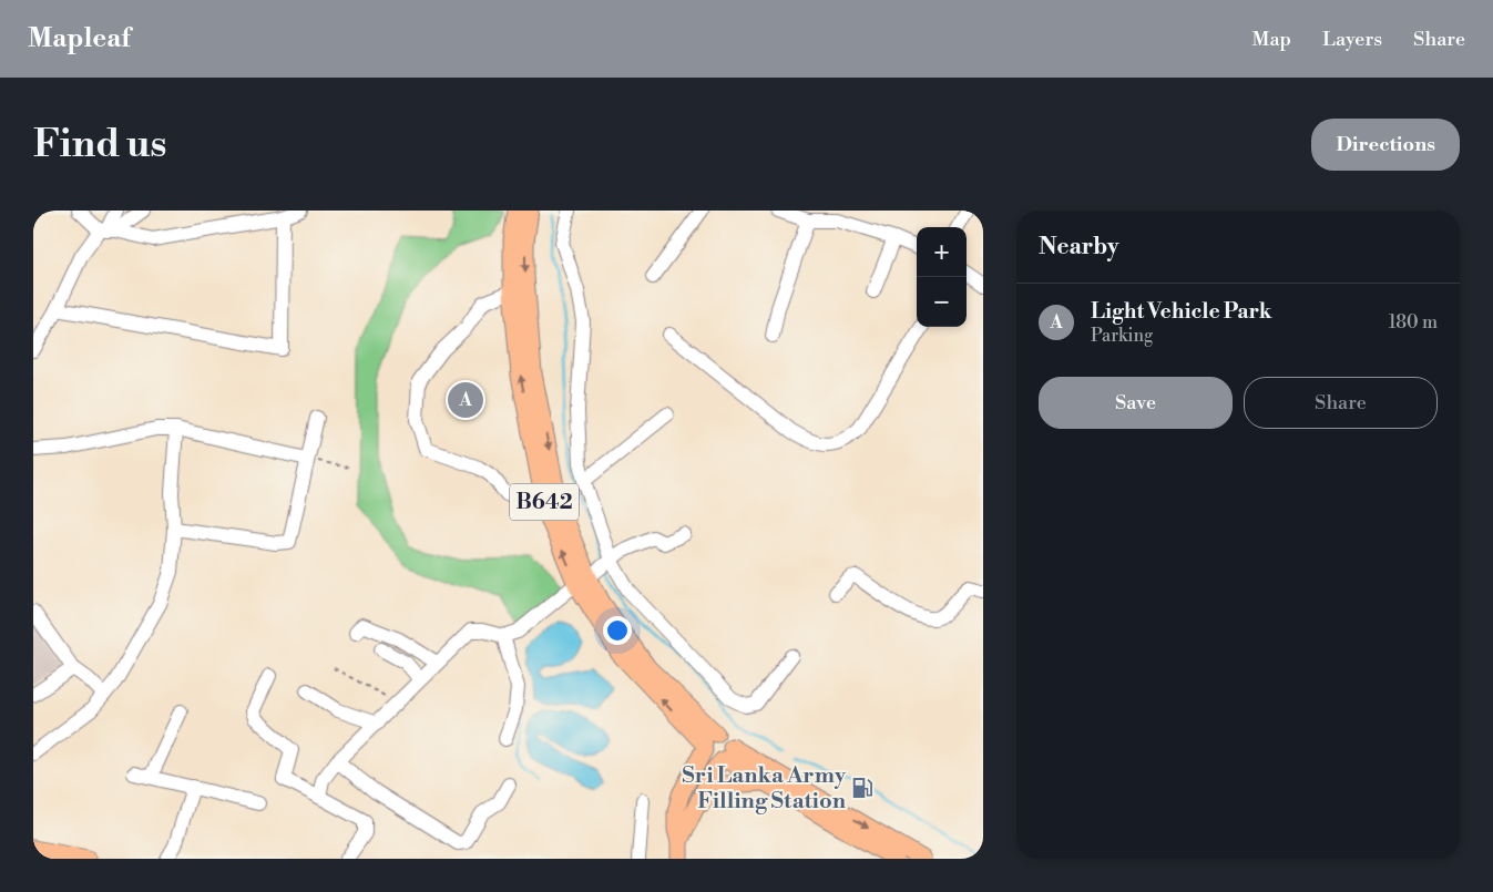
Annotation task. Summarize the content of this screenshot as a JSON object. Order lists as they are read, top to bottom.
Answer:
{
  "streets": {
    "main road": ["B642"]
  },
  "places": {
    "fuel station": ["Sri Lanka Army Filling Station"]
  },
  "page": {
    "header": "Mapleaf",
    "nav": ["Map", "Layers", "Share"],
    "buttons": [
      "Directions",
      ["Save", "Share"]
    ],
    "title": "Find us",
    "heading": "Nearby",
    "map_buttons": ["+", "−"],
    "list": [
      {
        "mark": "A",
        "name": "Light Vehicle Park",
        "note": "Parking",
        "value": "180 m"
      }
    ],
    "pins": "A"
  }
}
